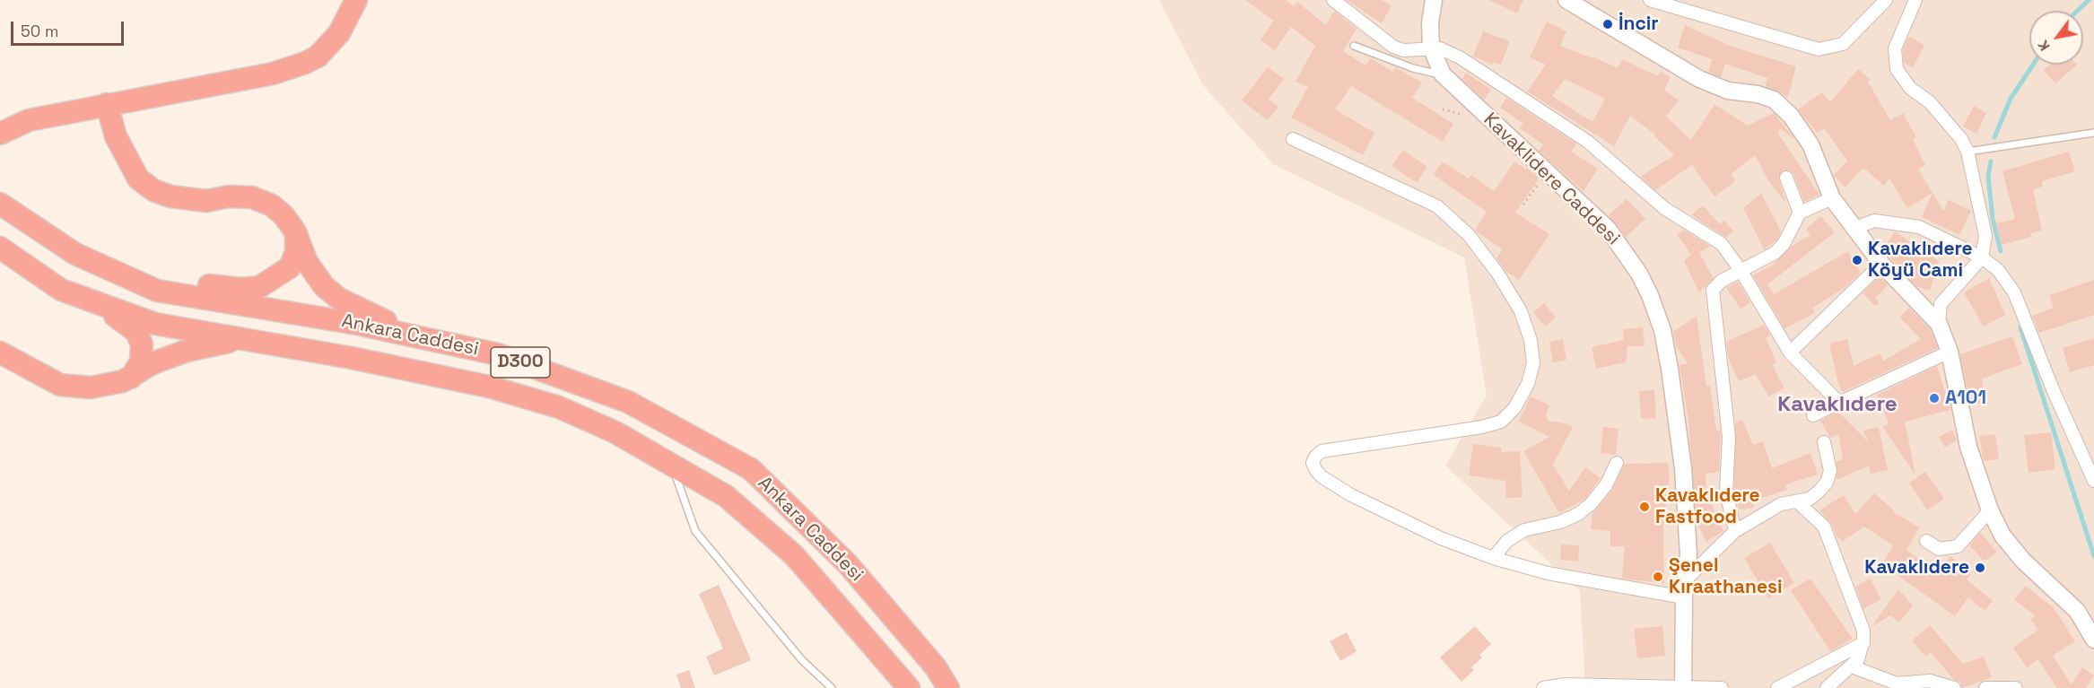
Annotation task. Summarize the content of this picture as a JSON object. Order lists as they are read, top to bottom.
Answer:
{
  "streets": {
    "highway": ["Ankara Caddesi", "D300"],
    "street": ["Kavaklidere Caddesi"]
  },
  "districts": ["Kavaklıdere"],
  "places": [
    "İncir",
    "Kavaklıdere Köyü Cami",
    "A101",
    "Kavaklıdere Fastfood",
    "Kavaklıdere",
    "Şenel Kıraathanesi"
  ],
  "scale_bar": "50 m",
  "north": "bottom left"
}
